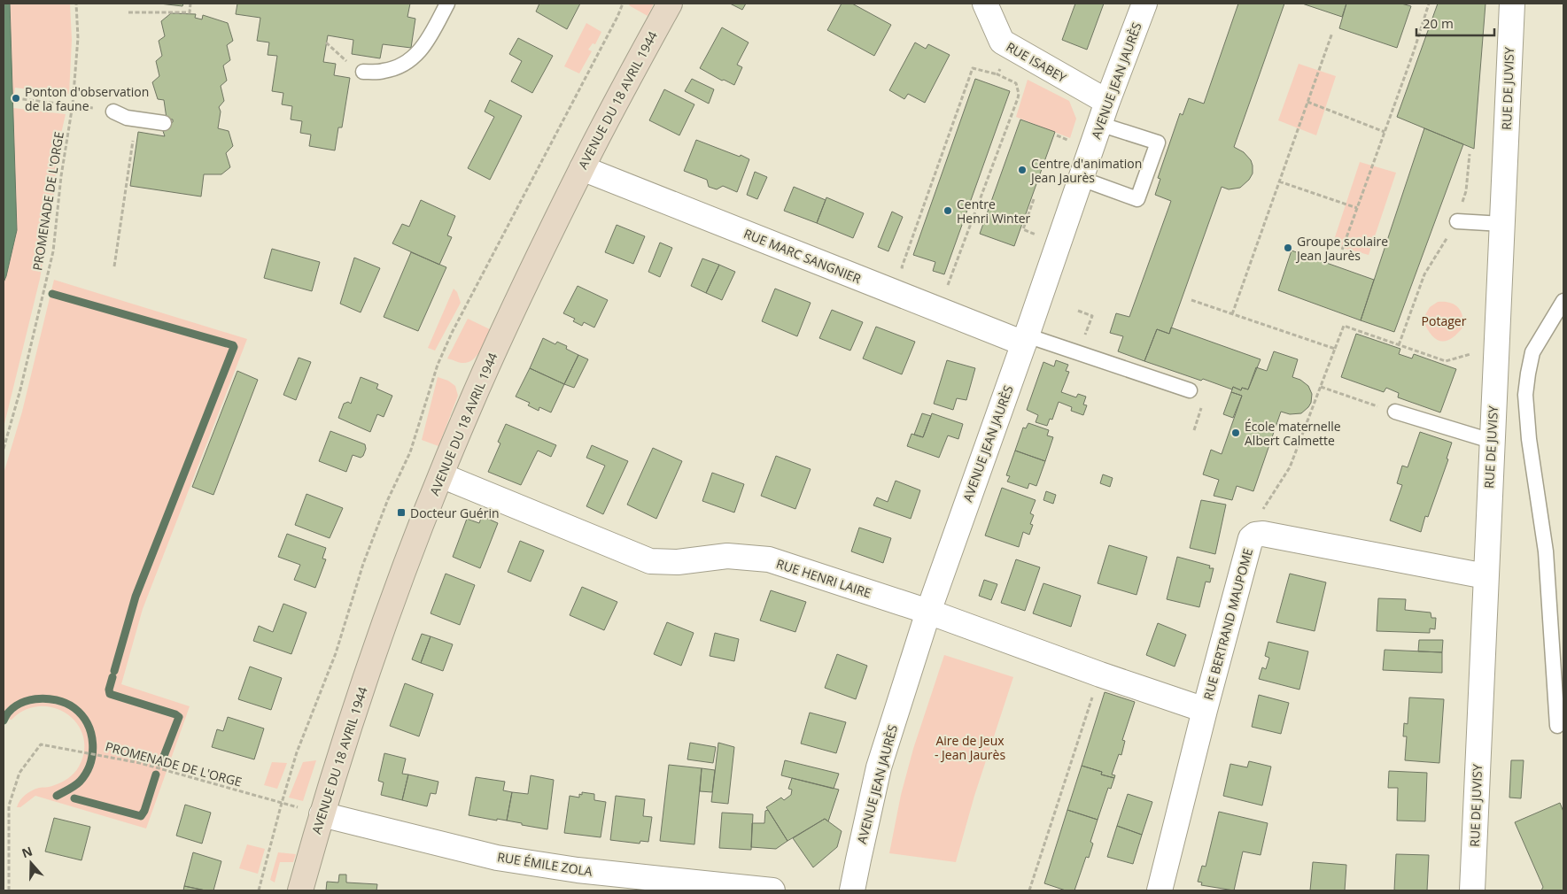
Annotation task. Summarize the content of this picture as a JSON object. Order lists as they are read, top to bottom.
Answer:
{
  "streets": {
    "street": [
      "RUE ISABEY",
      "AVENUE JEAN JAURÈS",
      "RUE DE JUVISY",
      "AVENUE DU 18 AVRIL 1944",
      "RUE MARC SANGNIER",
      "RUE HENRI LAIRE",
      "RUE BERTRAND MAUPOME",
      "RUE ÉMILE ZOLA"
    ],
    "path": ["PROMENADE DE L'ORGE"]
  },
  "crossings": [
    ["RUE ISABEY", "AVENUE JEAN JAURÈS"],
    ["AVENUE JEAN JAURÈS", "RUE MARC SANGNIER"],
    ["AVENUE JEAN JAURÈS", "RUE HENRI LAIRE"],
    ["RUE DE JUVISY", "RUE BERTRAND MAUPOME"],
    ["AVENUE DU 18 AVRIL 1944", "PROMENADE DE L'ORGE"],
    ["AVENUE DU 18 AVRIL 1944", "RUE MARC SANGNIER"],
    ["AVENUE DU 18 AVRIL 1944", "RUE HENRI LAIRE"],
    ["AVENUE DU 18 AVRIL 1944", "RUE ÉMILE ZOLA"],
    ["PROMENADE DE L'ORGE", "RUE ÉMILE ZOLA"],
    ["RUE HENRI LAIRE", "RUE BERTRAND MAUPOME"]
  ],
  "parks": ["Potager", "Aire de Jeux - Jean Jaurès"],
  "places": {
    "other": [
      "Ponton d'observation de la faune",
      "Centre d'animation Jean Jaurès",
      "Centre Henri Winter",
      "Groupe scolaire Jean Jaurès",
      "École maternelle Albert Calmette"
    ],
    "transit": ["Docteur Guérin"]
  },
  "scale_bar": "20 m",
  "north": "top"
}
